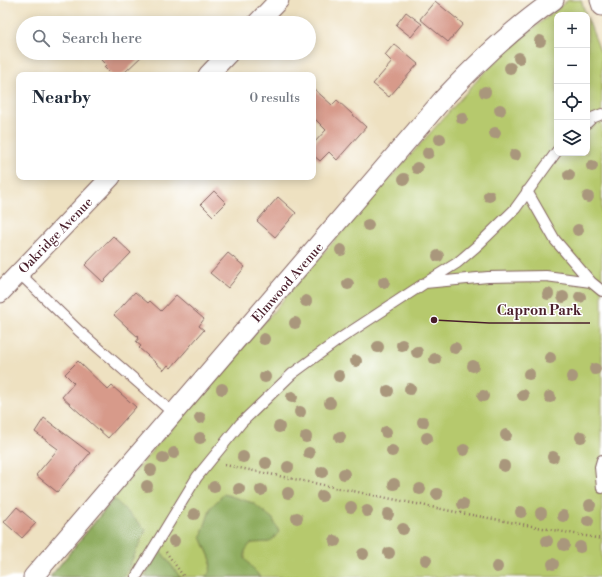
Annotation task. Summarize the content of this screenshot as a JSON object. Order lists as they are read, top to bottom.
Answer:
{
  "streets": {
    "street": ["Oakridge Avenue", "Elmwood Avenue"]
  },
  "places": ["Capron Park"],
  "page": {
    "map_buttons": ["+", "−"],
    "search": "Search here",
    "heading": ["Nearby", "0 results"]
  }
}
